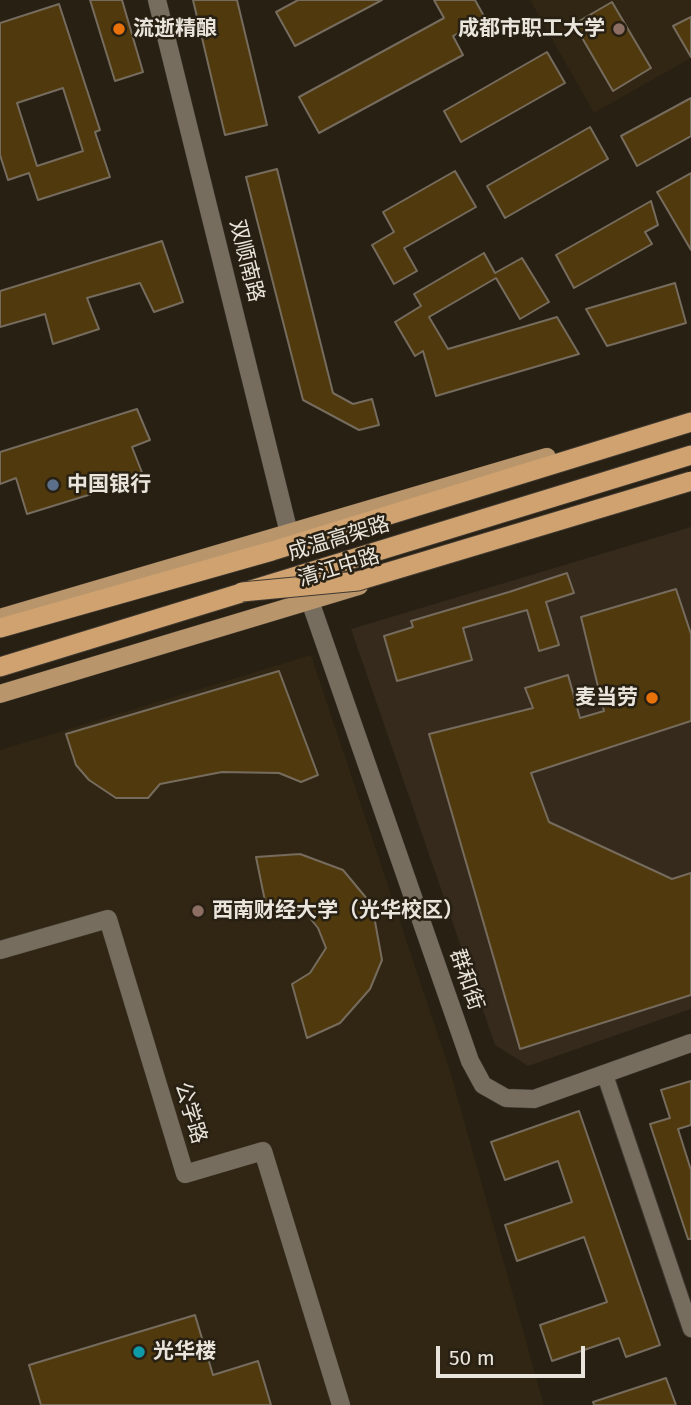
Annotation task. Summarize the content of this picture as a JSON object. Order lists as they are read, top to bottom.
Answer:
{
  "streets": {
    "highway": ["成温高架路"],
    "main road": ["清江中路"],
    "street": ["双顺南路", "群和街", "公学路"]
  },
  "crossings": [
    ["清江中路", "群和街"]
  ],
  "places": [
    "流逝精酿",
    "成都市职工大学",
    "中国银行",
    "麦当劳",
    "西南财经大学（光华校区）",
    "光华楼"
  ],
  "scale_bar": "50 m"
}
